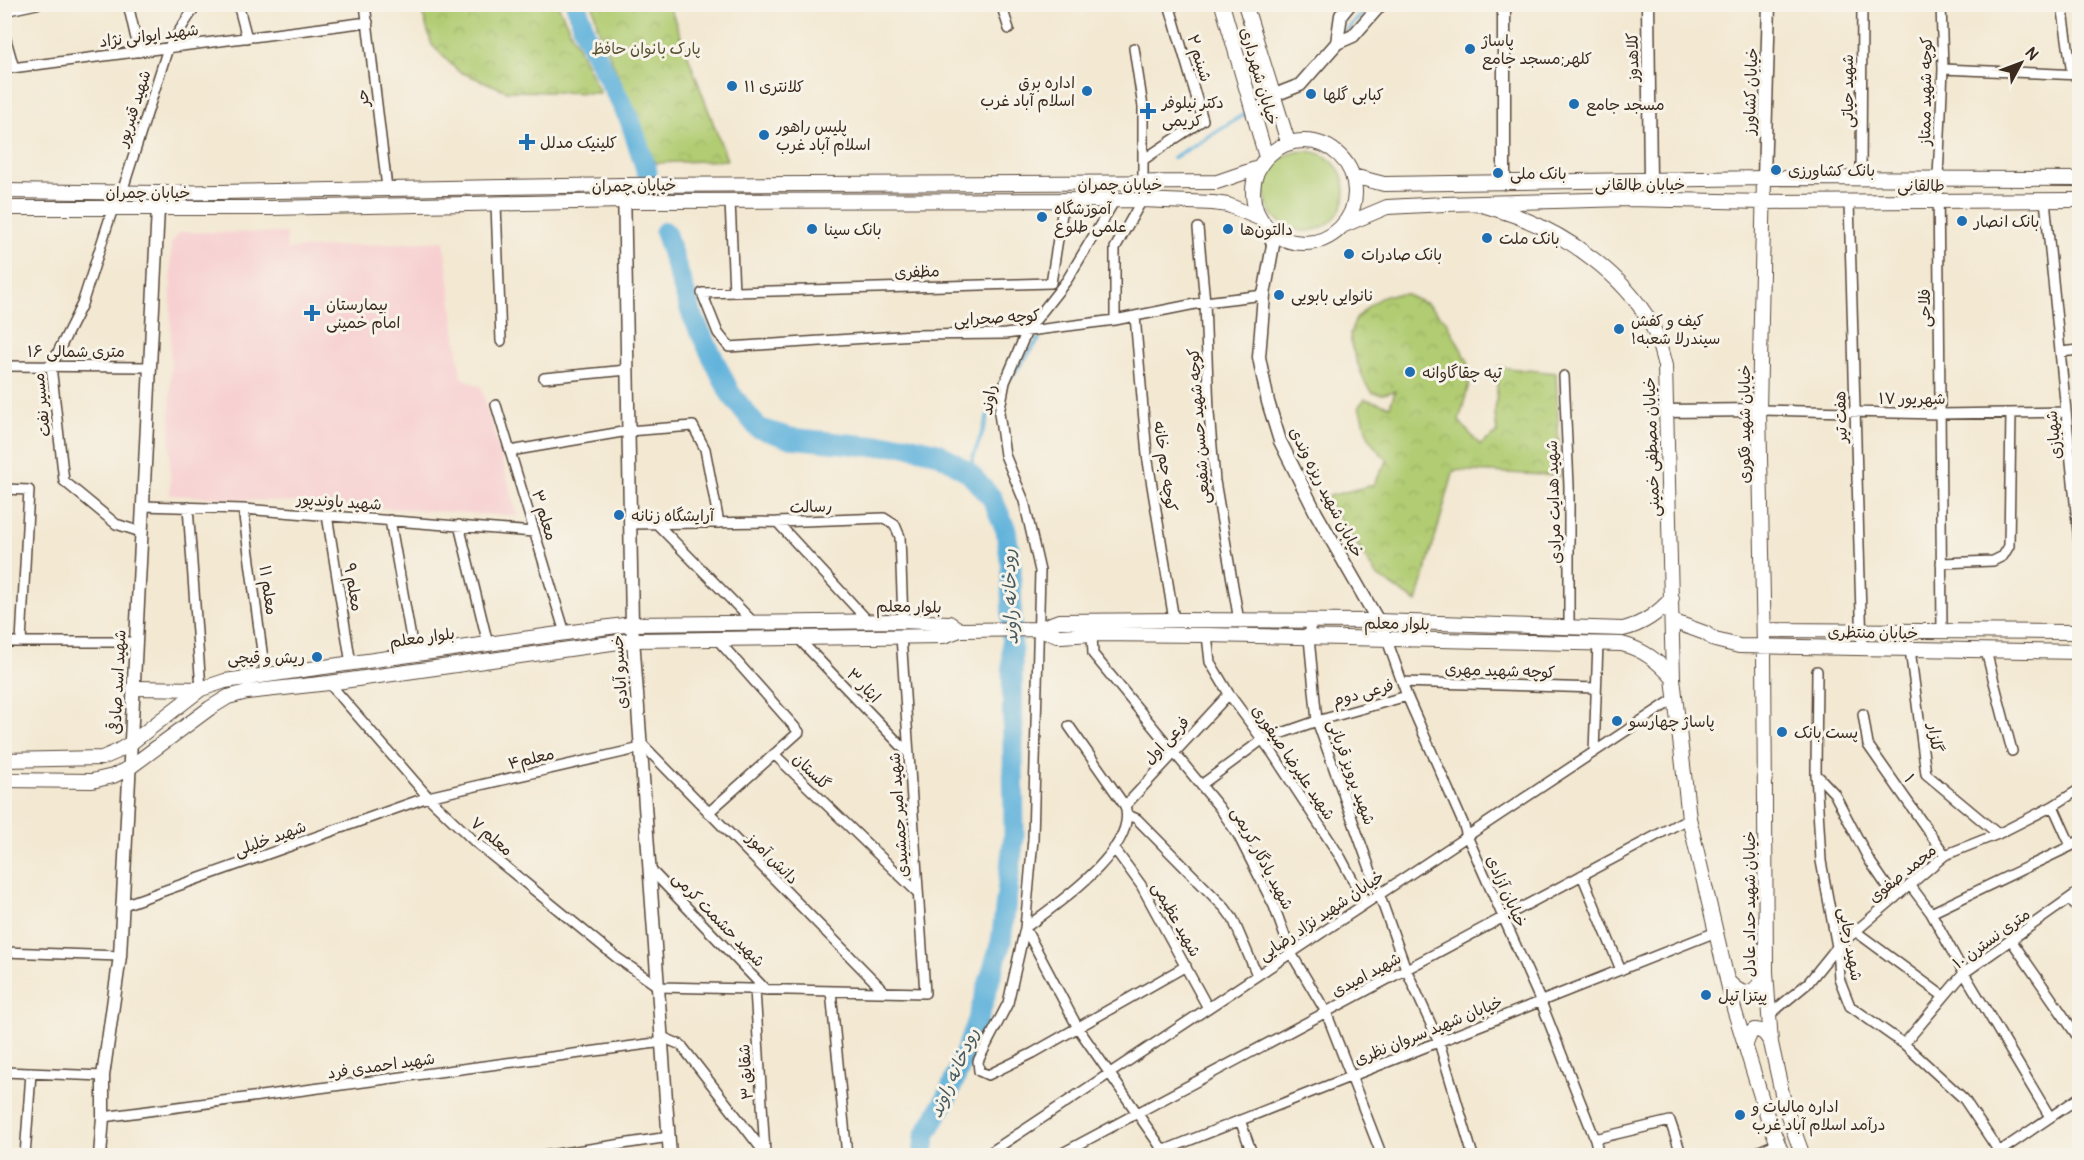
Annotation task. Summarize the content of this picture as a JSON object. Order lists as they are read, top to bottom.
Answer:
{
  "streets": {
    "main road": [
      "خیابان شهرداری",
      "خیابان چمران",
      "خیابان طالقانی",
      "طالقانی",
      "خیابان شهید فکوری",
      "خیابان مصطفی خمینی",
      "بلوار معلم",
      "خیابان منتظری",
      "خیابان شهید حداد عادل"
    ],
    "street": [
      "شهید ایوانی نژاد",
      "کلاهدوز",
      "شبنم ۲",
      "خیابان کشاورز",
      "شهید حیاتی",
      "کوچه شهید ممتاز",
      "حر",
      "شهید قنبرپور",
      "مظفری",
      "فلاحی",
      "کوچه صحرایی",
      "۱۶ متری شمالی",
      "۱۷ شهریور",
      "راوند",
      "مسیر نفت",
      "هفت تیر",
      "کوچه شهید حسن شفیعی",
      "شهبازی",
      "کوچه جم خانه",
      "خیابان شهید ریزه وندی",
      "شهید باوندپور",
      "شهید هدایت مرادی",
      "رسالت",
      "معلم ۳",
      "معلم ۹",
      "معلم ۱۱",
      "کوچه شهید مهری",
      "خسرو آبادی",
      "شهید اسد صادقی",
      "ایثار ۳",
      "فرعی دوم",
      "گلزار",
      "فرعی اول",
      "معلم۴",
      "شهید علیرضا صیفوری",
      "گلستان",
      "شهید پرویز قربانی",
      "۱",
      "شهید امیر جمشیدی",
      "معلم ۷",
      "شهید خلیلی",
      "دانش آموز",
      "شهید یادگار کریمی",
      "محمد صفوی",
      "خیابان آزادی",
      "خیابان شهید نژاد رضایی",
      "شهید حشمت کرمی",
      "شهید عظیمی",
      "۱۰ متری نسترن",
      "شهید رجایی",
      "شهید امیدی",
      "خیابان شهید سروان نظری",
      "شهید احمدی فرد",
      "شقایق ۳"
    ]
  },
  "crossings": [
    ["شهید ایوانی نژاد", "حر"],
    ["شهید ایوانی نژاد", "شهید قنبرپور"],
    ["کلاهدوز", "خیابان طالقانی"],
    ["خیابان شهرداری", "خیابان چمران"],
    ["خیابان شهرداری", "خیابان طالقانی"],
    ["خیابان شهرداری", "خیابان شهید ریزه وندی"],
    ["خیابان کشاورز", "خیابان طالقانی"],
    ["خیابان کشاورز", "طالقانی"],
    ["خیابان کشاورز", "خیابان شهید فکوری"],
    ["شهید حیاتی", "طالقانی"],
    ["کوچه شهید ممتاز", "طالقانی"],
    ["کوچه شهید ممتاز", "فلاحی"],
    ["حر", "خیابان چمران"],
    ["شهید قنبرپور", "خیابان چمران"],
    ["خیابان چمران", "خیابان طالقانی"],
    ["خیابان چمران", "مظفری"],
    ["خیابان چمران", "راوند"],
    ["خیابان چمران", "مسیر نفت"],
    ["خیابان چمران", "خیابان شهید ریزه وندی"],
    ["خیابان چمران", "خسرو آبادی"],
    ["خیابان چمران", "شهید اسد صادقی"],
    ["خیابان طالقانی", "طالقانی"],
    ["خیابان طالقانی", "خیابان شهید فکوری"],
    ["خیابان طالقانی", "خیابان مصطفی خمینی"],
    ["خیابان طالقانی", "خیابان شهید ریزه وندی"],
    ["طالقانی", "فلاحی"],
    ["طالقانی", "هفت تیر"],
    ["طالقانی", "خیابان شهید فکوری"],
    ["طالقانی", "شهبازی"],
    ["مظفری", "کوچه صحرایی"],
    ["فلاحی", "۱۷ شهریور"],
    ["فلاحی", "خیابان منتظری"],
    ["کوچه صحرایی", "راوند"],
    ["کوچه صحرایی", "کوچه شهید حسن شفیعی"],
    ["کوچه صحرایی", "کوچه جم خانه"],
    ["کوچه صحرایی", "خیابان شهید ریزه وندی"],
    ["۱۶ متری شمالی", "مسیر نفت"],
    ["۱۶ متری شمالی", "شهید اسد صادقی"],
    ["۱۷ شهریور", "هفت تیر"],
    ["۱۷ شهریور", "خیابان شهید فکوری"],
    ["۱۷ شهریور", "شهبازی"],
    ["راوند", "بلوار معلم"],
    ["مسیر نفت", "شهید اسد صادقی"],
    ["هفت تیر", "خیابان منتظری"],
    ["خیابان شهید فکوری", "خیابان منتظری"],
    ["خیابان شهید فکوری", "خیابان شهید حداد عادل"],
    ["کوچه شهید حسن شفیعی", "بلوار معلم"],
    ["خیابان مصطفی خمینی", "بلوار معلم"],
    ["خیابان مصطفی خمینی", "خیابان منتظری"],
    ["خیابان مصطفی خمینی", "خیابان شهید حداد عادل"],
    ["کوچه جم خانه", "بلوار معلم"],
    ["خیابان شهید ریزه وندی", "بلوار معلم"],
    ["خیابان شهید ریزه وندی", "خیابان آزادی"],
    ["شهید باوندپور", "معلم ۳"],
    ["شهید باوندپور", "معلم ۹"],
    ["شهید باوندپور", "معلم ۱۱"],
    ["شهید باوندپور", "شهید اسد صادقی"],
    ["شهید هدایت مرادی", "بلوار معلم"],
    ["رسالت", "بلوار معلم"],
    ["رسالت", "خسرو آبادی"],
    ["معلم ۳", "بلوار معلم"],
    ["معلم ۹", "بلوار معلم"],
    ["معلم ۱۱", "بلوار معلم"],
    ["بلوار معلم", "خسرو آبادی"],
    ["بلوار معلم", "شهید اسد صادقی"],
    ["بلوار معلم", "ایثار ۳"],
    ["بلوار معلم", "شهید علیرضا صیفوری"],
    ["بلوار معلم", "گلستان"],
    ["بلوار معلم", "شهید پرویز قربانی"],
    ["بلوار معلم", "شهید امیر جمشیدی"],
    ["بلوار معلم", "معلم ۷"],
    ["بلوار معلم", "شهید یادگار کریمی"],
    ["بلوار معلم", "خیابان آزادی"],
    ["بلوار معلم", "خیابان شهید حداد عادل"],
    ["خیابان منتظری", "گلزار"],
    ["خیابان منتظری", "خیابان شهید حداد عادل"],
    ["کوچه شهید مهری", "خیابان آزادی"],
    ["خسرو آبادی", "معلم۴"],
    ["خسرو آبادی", "معلم ۷"],
    ["خسرو آبادی", "دانش آموز"],
    ["خسرو آبادی", "شهید حشمت کرمی"],
    ["خسرو آبادی", "شهید احمدی فرد"],
    ["شهید اسد صادقی", "شهید خلیلی"],
    ["شهید اسد صادقی", "شهید احمدی فرد"],
    ["ایثار ۳", "شهید امیر جمشیدی"],
    ["فرعی دوم", "شهید علیرضا صیفوری"],
    ["فرعی دوم", "شهید پرویز قربانی"],
    ["فرعی دوم", "شهید یادگار کریمی"],
    ["فرعی دوم", "خیابان آزادی"],
    ["گلزار", "محمد صفوی"],
    ["فرعی اول", "شهید علیرضا صیفوری"],
    ["فرعی اول", "شهید یادگار کریمی"],
    ["معلم۴", "معلم ۷"],
    ["معلم۴", "شهید خلیلی"],
    ["معلم۴", "دانش آموز"],
    ["شهید علیرضا صیفوری", "خیابان شهید نژاد رضایی"],
    ["گلستان", "شهید امیر جمشیدی"],
    ["شهید پرویز قربانی", "خیابان شهید نژاد رضایی"],
    ["شهید پرویز قربانی", "شهید امیدی"],
    ["شهید پرویز قربانی", "خیابان شهید سروان نظری"],
    ["۱", "محمد صفوی"],
    ["شهید امیر جمشیدی", "دانش آموز"],
    ["معلم ۷", "شهید خلیلی"],
    ["شهید یادگار کریمی", "خیابان شهید نژاد رضایی"],
    ["شهید یادگار کریمی", "شهید امیدی"],
    ["شهید یادگار کریمی", "خیابان شهید سروان نظری"],
    ["محمد صفوی", "خیابان شهید حداد عادل"],
    ["محمد صفوی", "شهید رجایی"],
    ["خیابان آزادی", "خیابان شهید نژاد رضایی"],
    ["خیابان آزادی", "شهید امیدی"],
    ["خیابان آزادی", "خیابان شهید سروان نظری"],
    ["خیابان شهید حداد عادل", "خیابان شهید نژاد رضایی"],
    ["خیابان شهید حداد عادل", "شهید امیدی"],
    ["خیابان شهید حداد عادل", "خیابان شهید سروان نظری"],
    ["خیابان شهید نژاد رضایی", "شهید عظیمی"],
    ["۱۰ متری نسترن", "شهید رجایی"]
  ],
  "water": ["رودخانه راوند"],
  "parks": ["پارک بانوان حافظ"],
  "places": {
    "other": [
      "پاساژ کلهر;مسجد جامع",
      "کلانتری ۱۱",
      "اداره برق اسلام آباد غرب",
      "کبابی گلها",
      "مسجد جامع",
      "پلیس راهور اسلام آباد غرب",
      "بانک کشاورزی",
      "بانک ملی",
      "آموزشگاه علمی طلوع",
      "بانک انصار",
      "بانک سینا",
      "دالتون‌ها",
      "بانک ملت",
      "بانک صادرات",
      "نانوایی بابویی",
      "کیف و کفش سیندرلا شعبه۱",
      "تپه چقاگاوانه",
      "آرایشگاه زنانه",
      "ریش و قیچی",
      "پاساژ چهارسو",
      "پست بانک",
      "پیتزا تپل",
      "اداره مالیات و درآمد اسلام آباد غرب"
    ],
    "health": ["دکتر نیلوفر کریمی", "کلینیک مدلل", "بیمارستان امام خمینی"]
  },
  "north": "top right"
}
